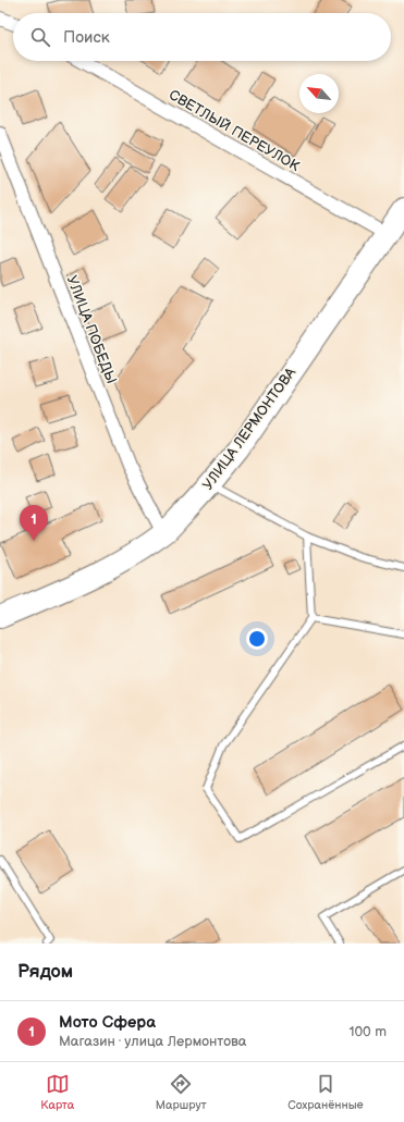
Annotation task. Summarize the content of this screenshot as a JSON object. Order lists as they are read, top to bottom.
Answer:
{
  "streets": {
    "main road": ["УЛИЦА ЛЕРМОНТОВА"],
    "street": ["СВЕТЛЫЙ ПЕРЕУЛОК", "УЛИЦА ПОБЕДЫ"]
  },
  "crossings": [
    ["СВЕТЛЫЙ ПЕРЕУЛОК", "УЛИЦА ЛЕРМОНТОВА"],
    ["УЛИЦА ПОБЕДЫ", "УЛИЦА ЛЕРМОНТОВА"]
  ],
  "north": "top left",
  "page": {
    "search": "Поиск",
    "pins": "1",
    "heading": "Рядом",
    "list": [
      {
        "mark": "1",
        "name": "Мото Сфера",
        "note": "Магазин · улица Лермонтова",
        "value": "100 m"
      }
    ],
    "nav": ["Карта", "Маршрут", "Сохранённые"]
  }
}
